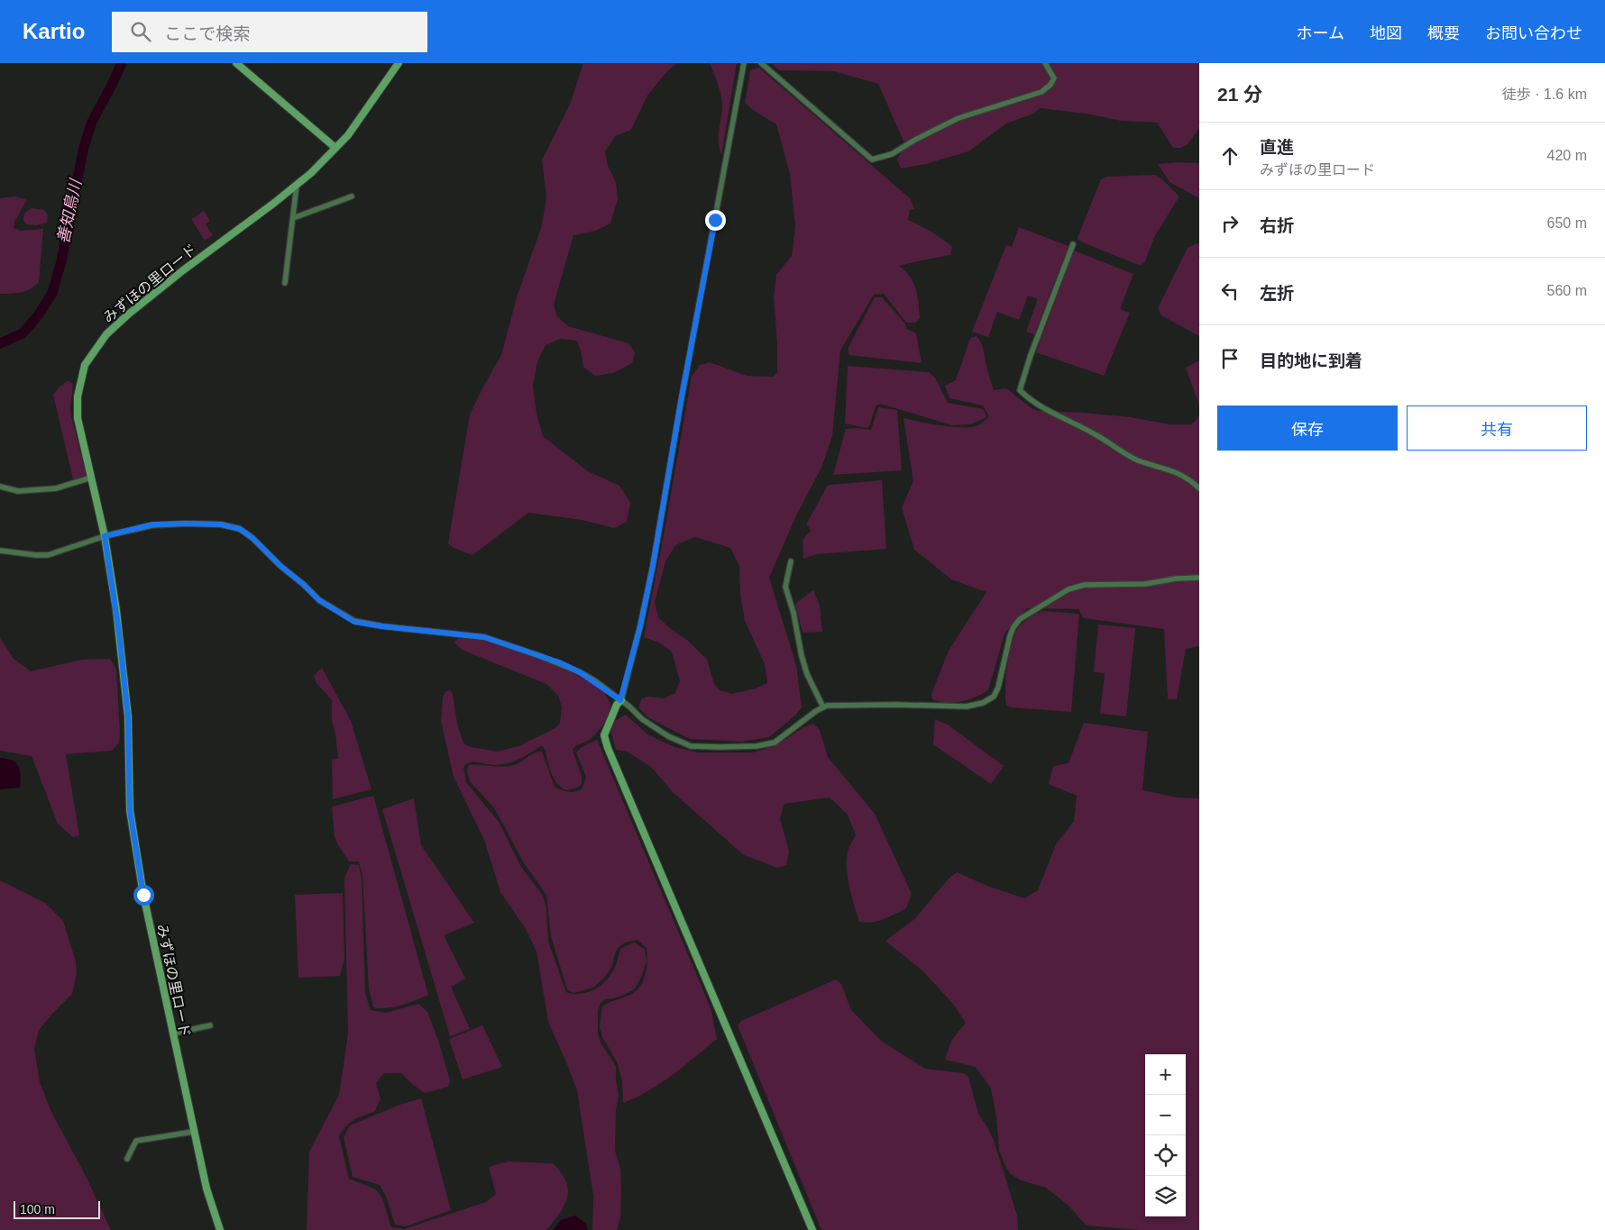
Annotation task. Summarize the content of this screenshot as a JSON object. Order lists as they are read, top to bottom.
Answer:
{
  "streets": {
    "street": ["みずほの里ロード"]
  },
  "water": ["善知鳥川"],
  "scale_bar": "100 m",
  "page": {
    "header": "Kartio",
    "search": "ここで検索",
    "nav": [
      "ホーム",
      "地図",
      "概要",
      "お問い合わせ"
    ],
    "heading": ["21 分", "徒歩 · 1.6 km"],
    "list": [
      ["直進", "みずほの里ロード", "420 m"],
      ["右折", "650 m"],
      ["左折", "560 m"],
      "目的地に到着"
    ],
    "buttons": ["保存", "共有"],
    "map_buttons": ["+", "−"],
    "scale": "100 m"
  }
}
